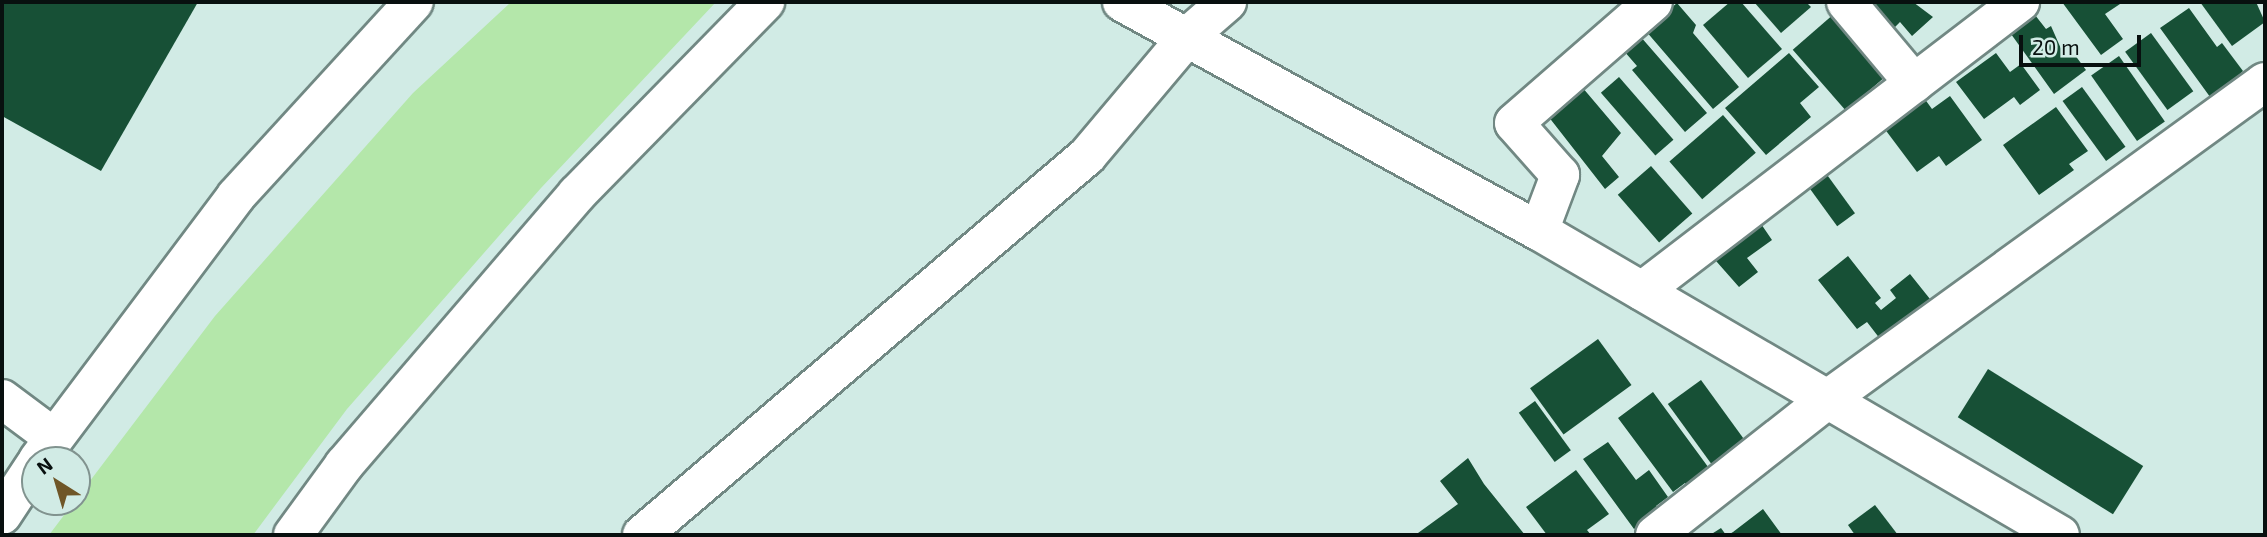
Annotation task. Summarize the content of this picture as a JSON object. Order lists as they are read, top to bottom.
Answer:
{
  "scale_bar": "20 m",
  "north": "top left"
}
